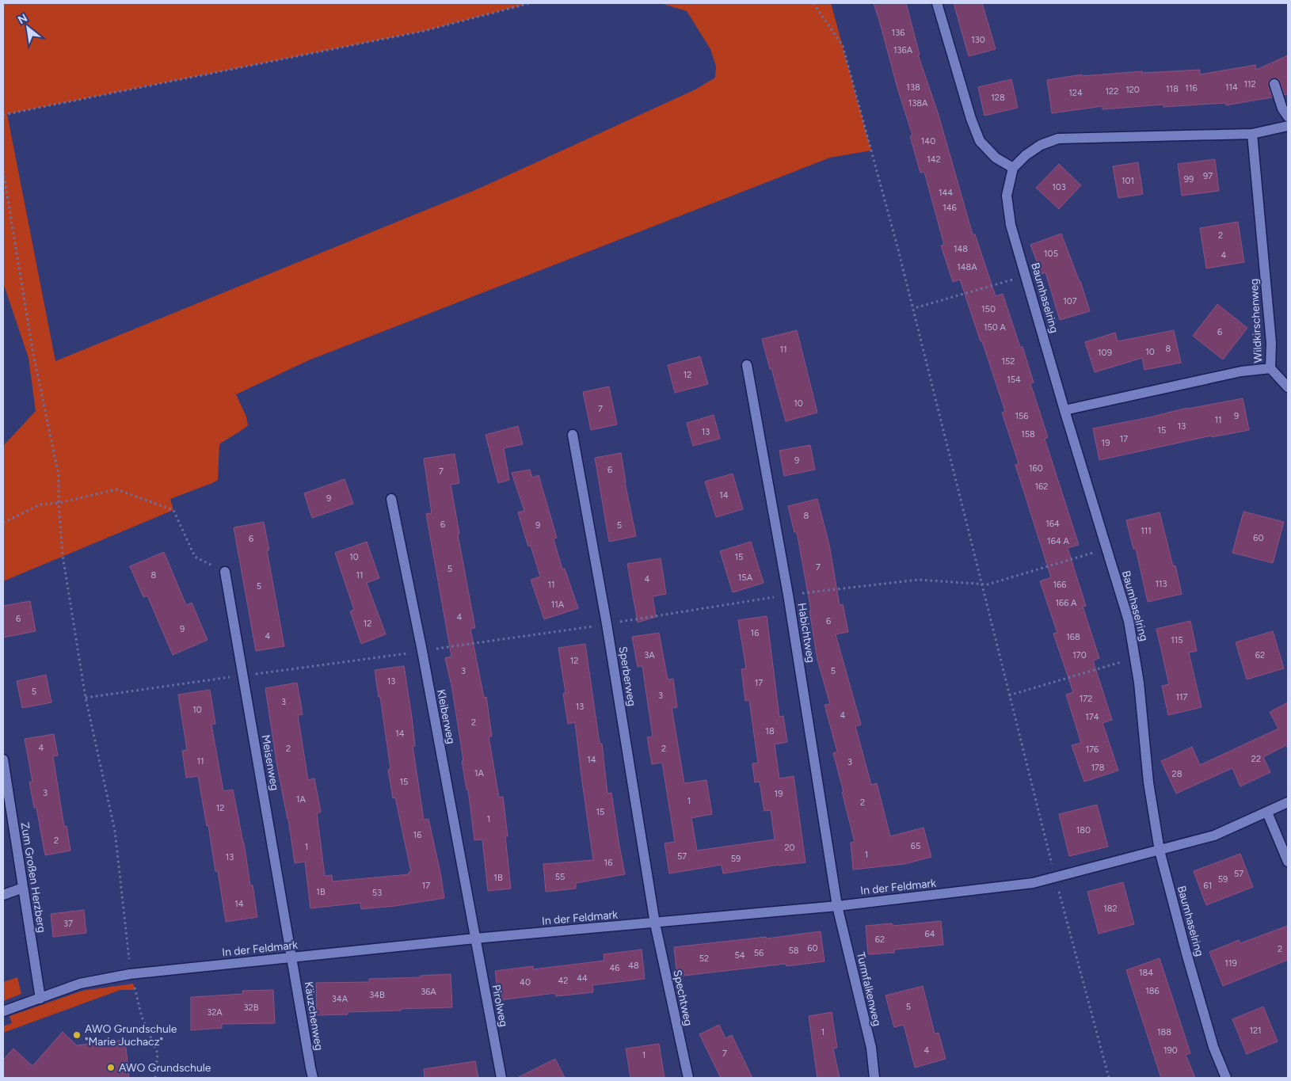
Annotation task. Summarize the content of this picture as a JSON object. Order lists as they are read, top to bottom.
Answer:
{
  "streets": {
    "street": [
      "Baumhaselring",
      "Wildkirschenweg",
      "Habichtweg",
      "Sperberweg",
      "Kleiberweg",
      "Meisenweg",
      "Zum Großen Herzberg",
      "In der Feldmark",
      "Turmfalkenweg",
      "Spechtweg",
      "Pirolweg",
      "Käuzchenweg"
    ]
  },
  "crossings": [
    ["Baumhaselring", "Wildkirschenweg"],
    ["Baumhaselring", "In der Feldmark"],
    ["Habichtweg", "In der Feldmark"],
    ["Habichtweg", "Turmfalkenweg"],
    ["Sperberweg", "In der Feldmark"],
    ["Sperberweg", "Spechtweg"],
    ["Kleiberweg", "In der Feldmark"],
    ["Kleiberweg", "Pirolweg"],
    ["Meisenweg", "In der Feldmark"],
    ["Meisenweg", "Käuzchenweg"],
    ["Zum Großen Herzberg", "In der Feldmark"],
    ["In der Feldmark", "Turmfalkenweg"],
    ["In der Feldmark", "Spechtweg"],
    ["In der Feldmark", "Pirolweg"],
    ["In der Feldmark", "Käuzchenweg"]
  ],
  "places": ["AWO Grundschule \"Marie Juchacz\"", "AWO Grundschule"],
  "house_numbers": [
    "136",
    "130",
    "136A",
    "112",
    "138",
    "114",
    "116",
    "118",
    "120",
    "122",
    "124",
    "128",
    "138A",
    "140",
    "142",
    "97",
    "99",
    "101",
    "103",
    "144",
    "146",
    "2",
    "148",
    "105",
    "4",
    "148A",
    "107",
    "150",
    "150 A",
    "6",
    "8",
    "11",
    "10",
    "109",
    "152",
    "12",
    "154",
    "10",
    "7",
    "156",
    "9",
    "11",
    "13",
    "15",
    "13",
    "158",
    "17",
    "19",
    "9",
    "160",
    "6",
    "7",
    "162",
    "14",
    "9",
    "8",
    "164",
    "6",
    "9",
    "5",
    "111",
    "60",
    "6",
    "164 A",
    "10",
    "15",
    "7",
    "5",
    "8",
    "11",
    "15A",
    "4",
    "113",
    "11",
    "166",
    "5",
    "166 A",
    "11A",
    "4",
    "6",
    "6",
    "12",
    "9",
    "16",
    "4",
    "168",
    "115",
    "3A",
    "170",
    "62",
    "12",
    "3",
    "5",
    "13",
    "17",
    "5",
    "3",
    "117",
    "172",
    "3",
    "13",
    "10",
    "4",
    "174",
    "2",
    "18",
    "14",
    "4",
    "2",
    "2",
    "176",
    "22",
    "14",
    "11",
    "3",
    "178",
    "1A",
    "28",
    "15",
    "3",
    "19",
    "1A",
    "1",
    "2",
    "12",
    "15",
    "1",
    "180",
    "16",
    "2",
    "65",
    "1",
    "20",
    "1",
    "57",
    "13",
    "59",
    "16",
    "57",
    "55",
    "1B",
    "59",
    "17",
    "61",
    "1B",
    "53",
    "14",
    "182",
    "37",
    "64",
    "62",
    "60",
    "2",
    "58",
    "56",
    "54",
    "52",
    "119",
    "48",
    "46",
    "184",
    "44",
    "42",
    "40",
    "186",
    "36A",
    "34B",
    "34A",
    "5",
    "32B",
    "32A",
    "121",
    "1",
    "188",
    "4",
    "190",
    "7",
    "1"
  ],
  "north": "top left"
}
